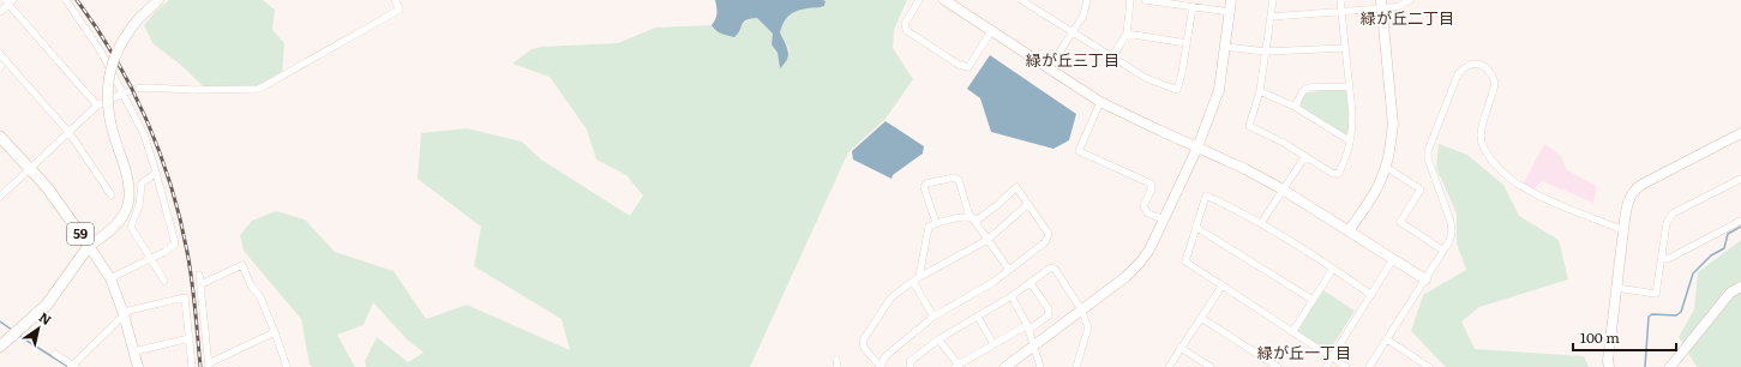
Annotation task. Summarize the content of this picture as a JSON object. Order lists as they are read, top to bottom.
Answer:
{
  "streets": {
    "main road": ["59"]
  },
  "districts": ["緑が丘二丁目", "緑が丘三丁目", "緑が丘一丁目"],
  "scale_bar": "100 m",
  "north": "top right"
}
